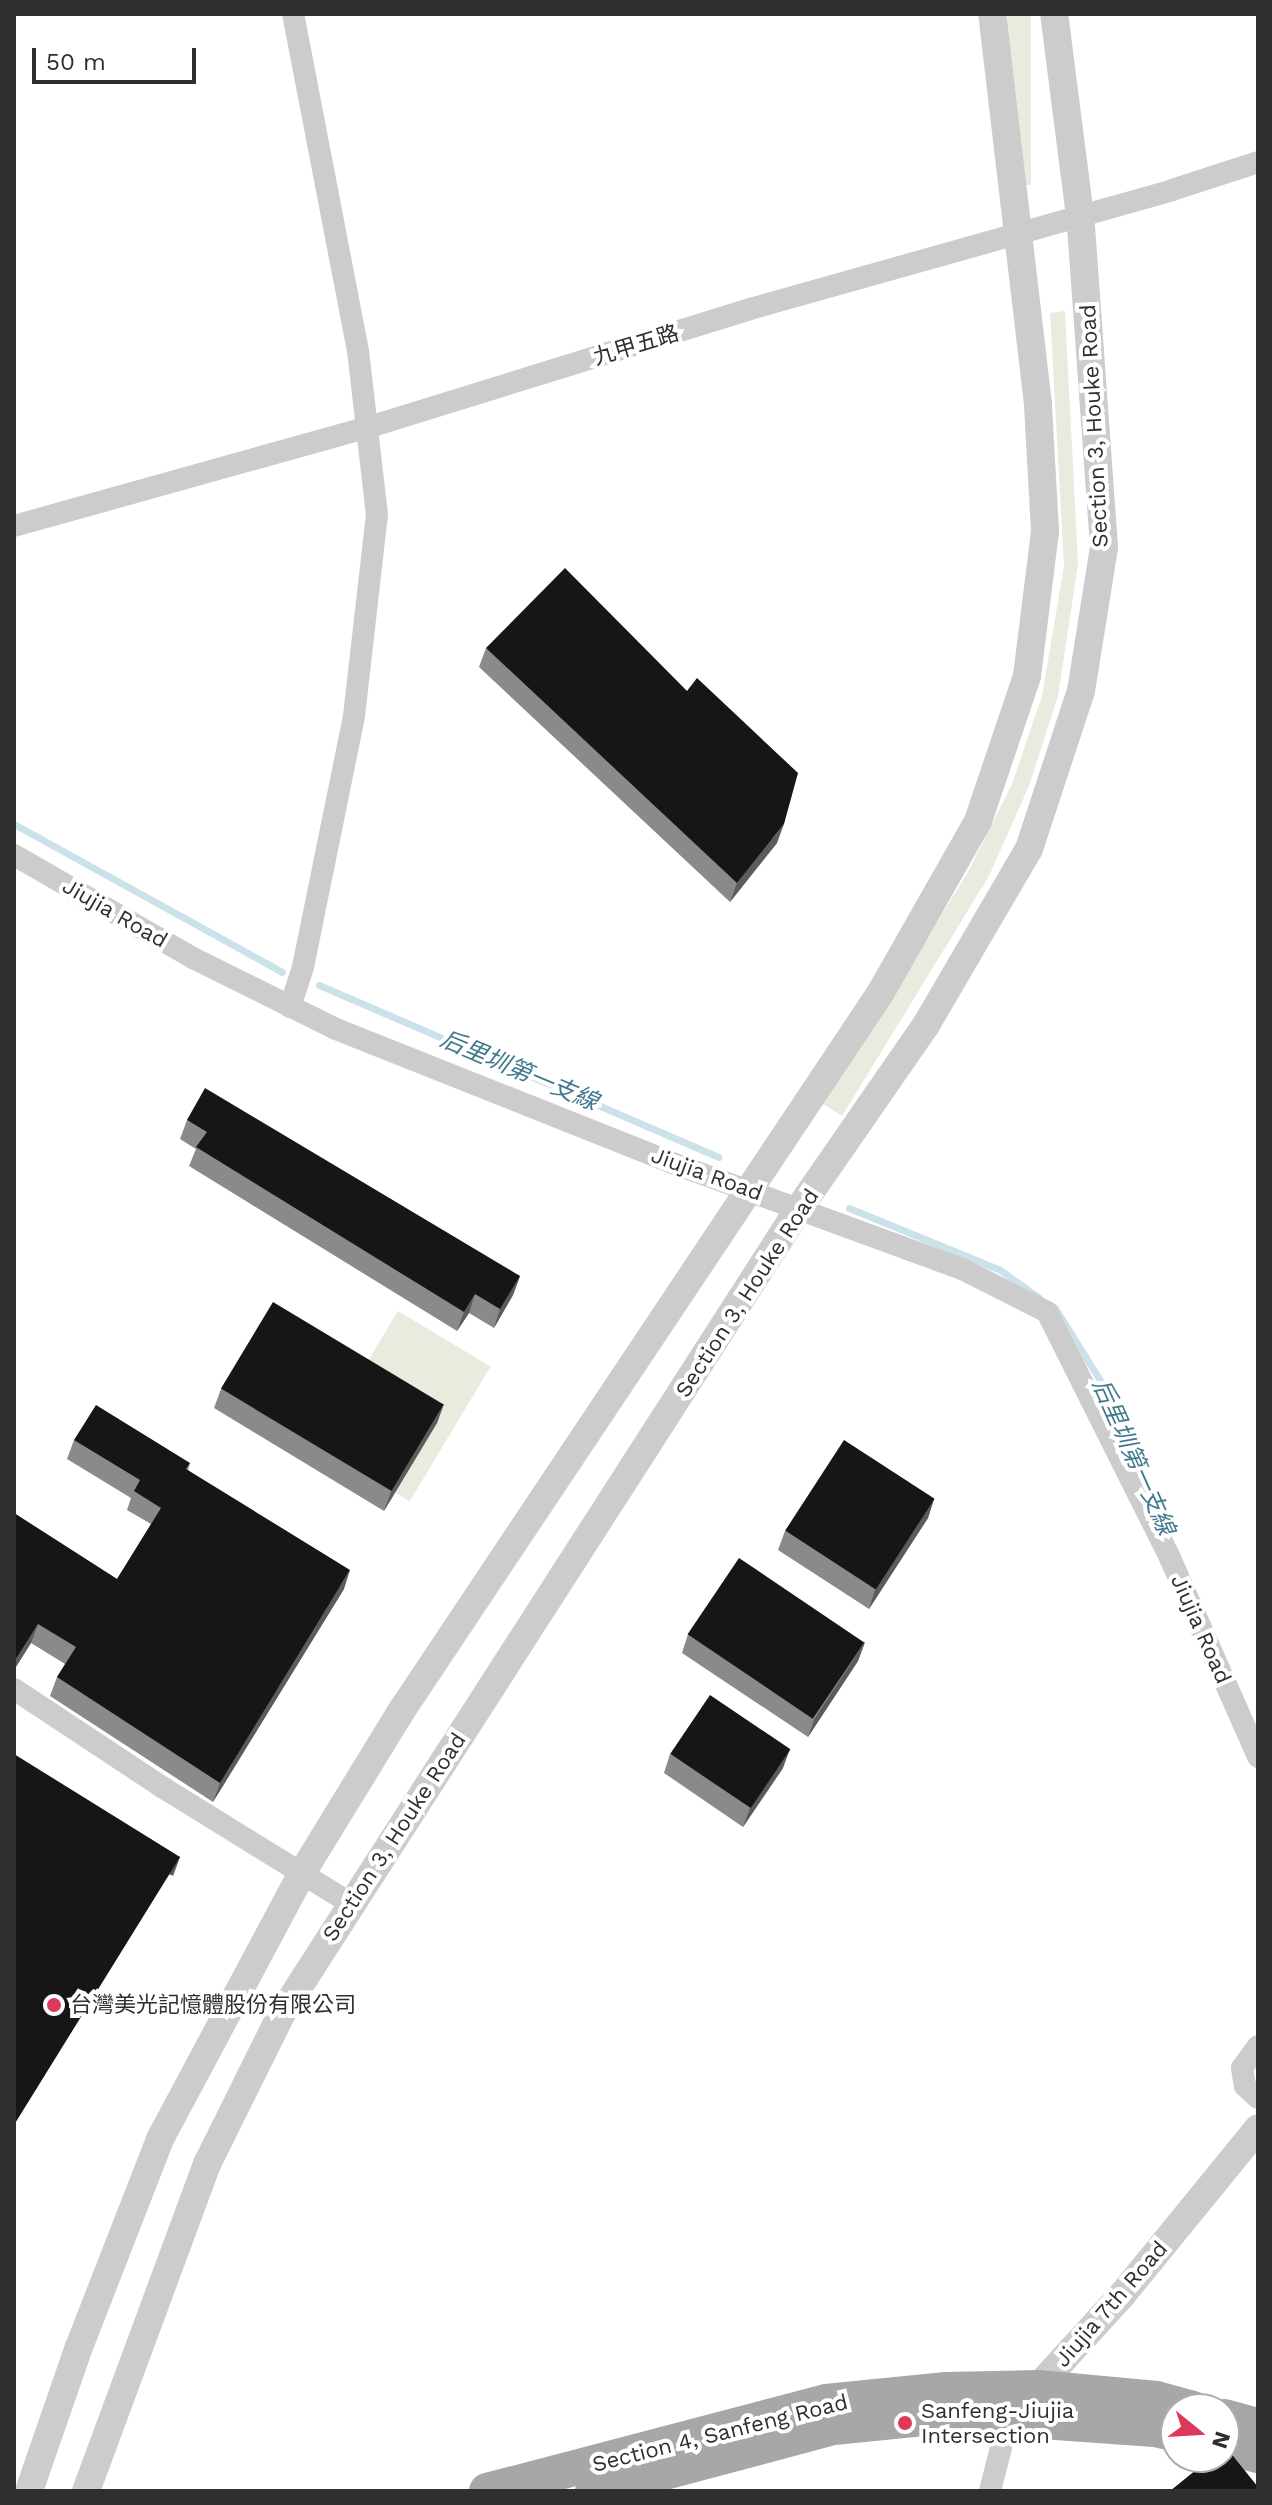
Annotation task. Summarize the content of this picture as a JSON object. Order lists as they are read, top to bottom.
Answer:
{
  "streets": {
    "main road": ["Section 4, Sanfeng Road"],
    "street": [
      "九甲五路",
      "Section 3, Houke Road",
      "Jiujia Road",
      "Jiujia 7th Road"
    ]
  },
  "crossings": [
    ["九甲五路", "Section 3, Houke Road"],
    ["Section 3, Houke Road", "Jiujia Road"],
    ["Jiujia 7th Road", "Section 4, Sanfeng Road"]
  ],
  "water": ["后里圳第一支線"],
  "places": ["台灣美光記憶體股份有限公司", "Sanfeng-Jiujia Intersection"],
  "scale_bar": "50 m",
  "north": "right"
}
